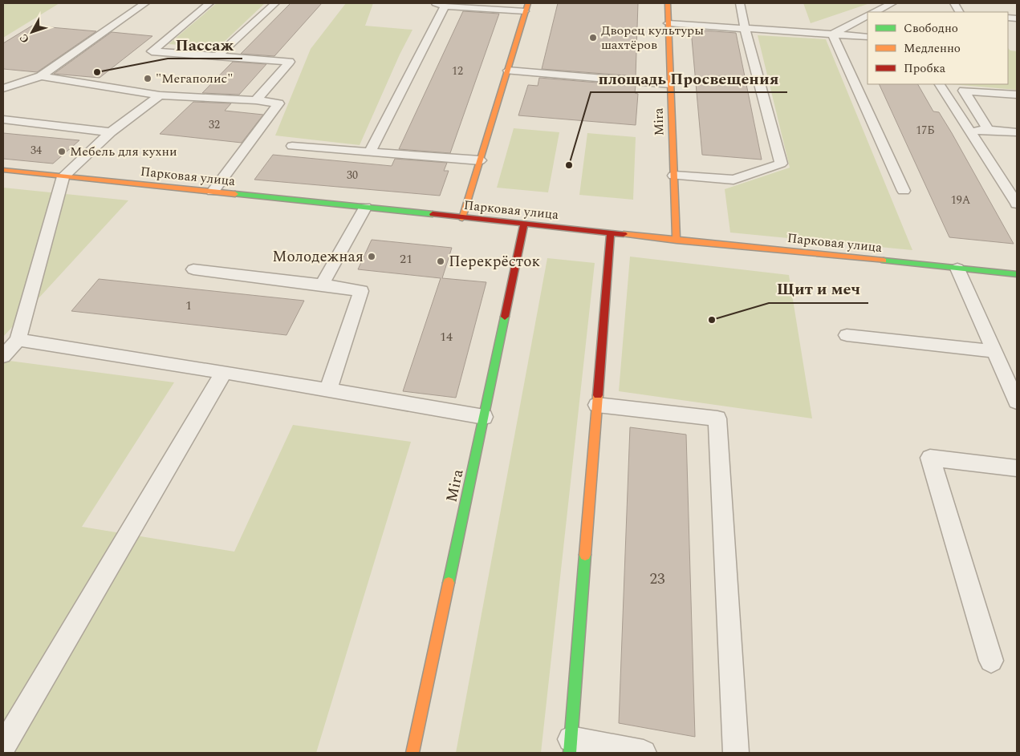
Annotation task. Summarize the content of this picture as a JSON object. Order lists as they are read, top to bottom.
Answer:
{
  "streets": {
    "main road": ["Mira", "Парковая улица"]
  },
  "crossings": [
    ["Mira", "Парковая улица"]
  ],
  "places": [
    "Дворец культуры шахтёров",
    "Пассаж",
    "\"Мегаполис\"",
    "Мебель для кухни",
    "площадь Просвещения",
    "Молодежная",
    "Перекрёсток",
    "Щит и меч"
  ],
  "house_numbers": [
    "12",
    "32",
    "17Б",
    "34",
    "30",
    "19А",
    "21",
    "1",
    "14",
    "23"
  ],
  "legend": ["Свободно", "Медленно", "Пробка"],
  "north": "bottom left"
}
